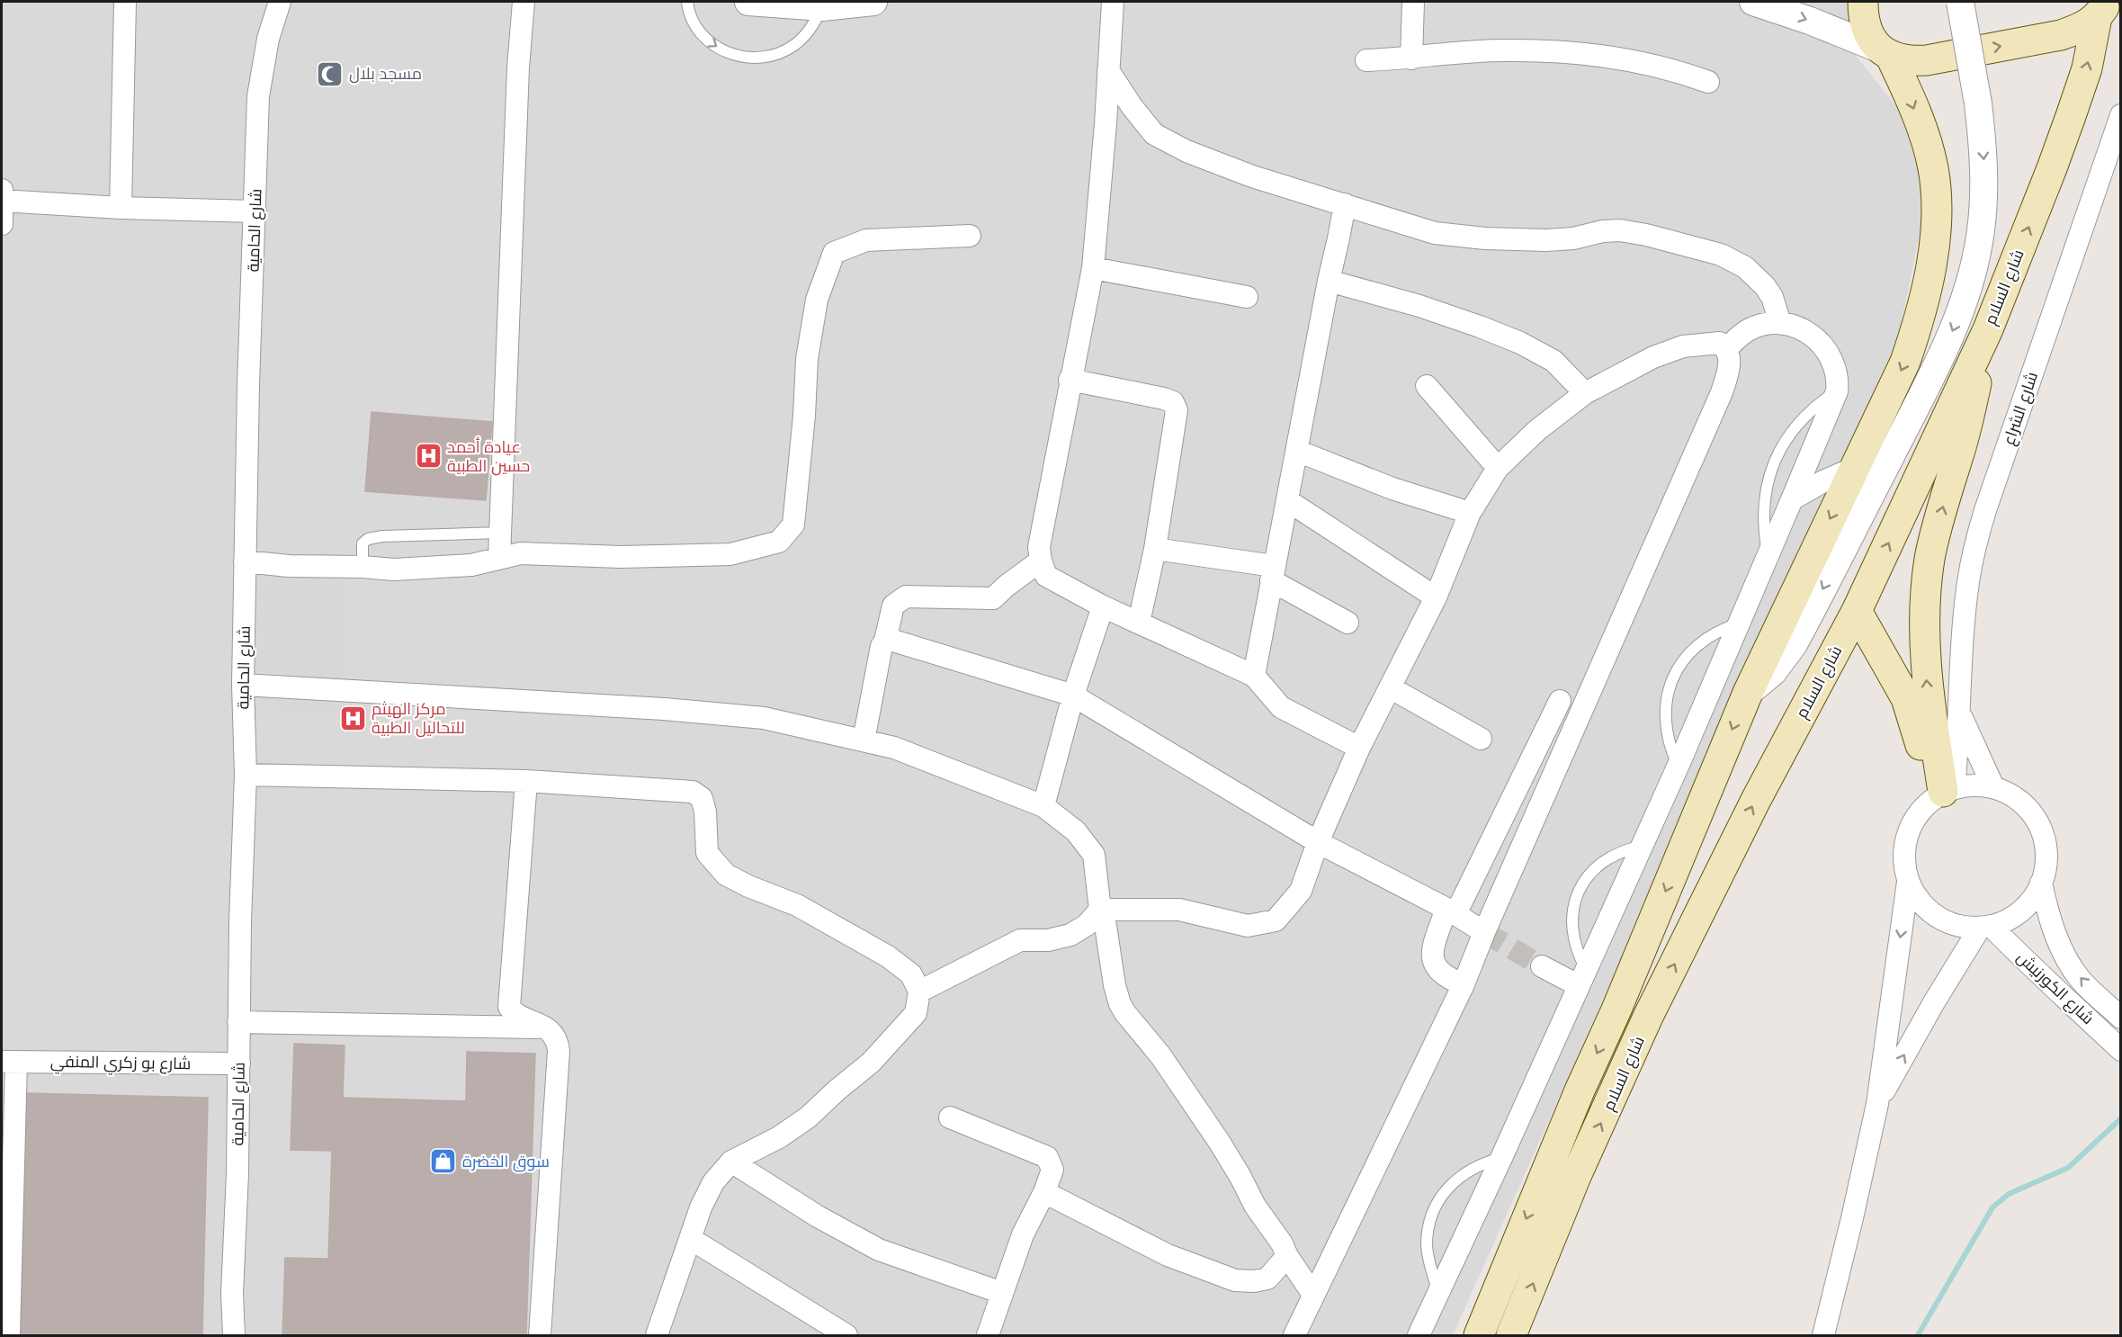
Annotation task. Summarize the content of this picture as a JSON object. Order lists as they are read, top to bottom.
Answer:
{
  "streets": {
    "main road": ["شارع السلام"],
    "street": [
      "شارع الحامية",
      "شارع الشراع",
      "شارع الكورنيش",
      "شارع بو زكري المنفي"
    ]
  },
  "crossings": [
    ["شارع الحامية", "شارع بو زكري المنفي"],
    ["شارع الشراع", "شارع الكورنيش"]
  ],
  "places": {
    "mosque": ["مسجد بلال"],
    "hospital": ["عيادة أحمد حسين الطبية", "مركز الهيثم للتحاليل الطبية"],
    "shop": ["سوق الخضرة"]
  }
}
